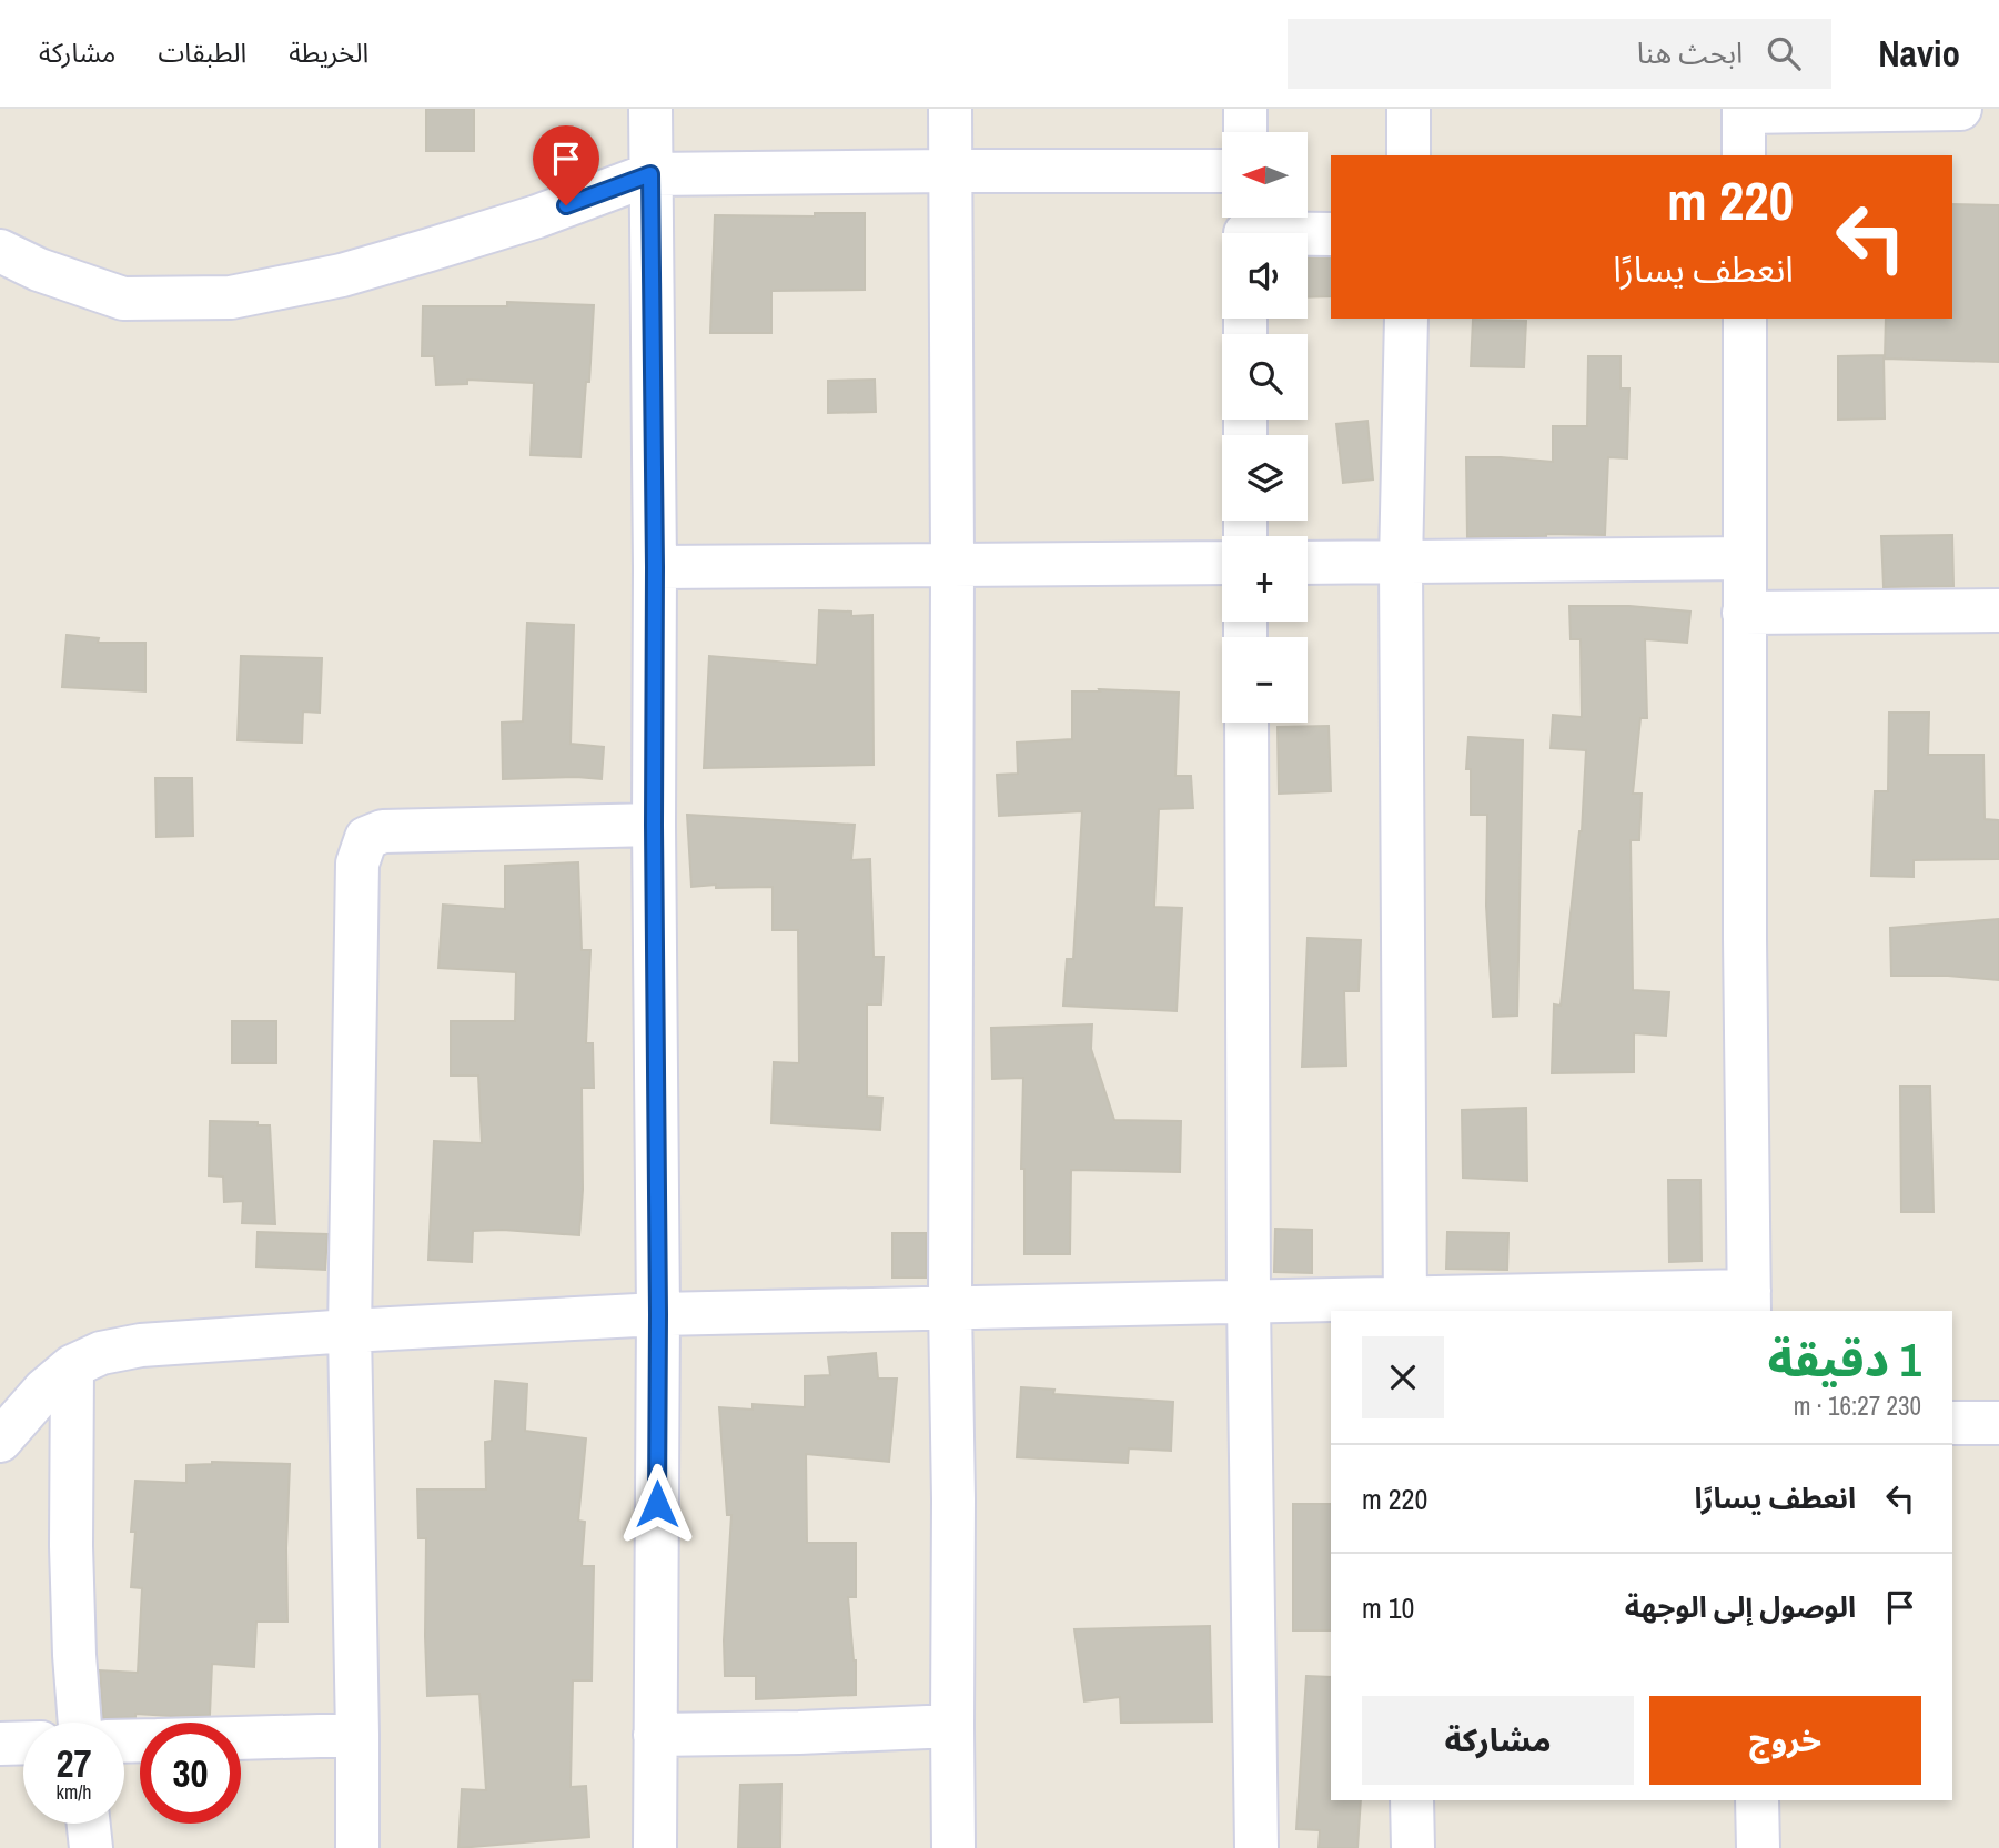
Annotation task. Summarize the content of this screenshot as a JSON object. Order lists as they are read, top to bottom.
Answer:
{
  "north": "left",
  "page": {
    "header": "Navio",
    "search": "ابحث هنا",
    "nav": ["الخريطة", "الطبقات", "مشاركة"],
    "map_buttons": ["+", "−"],
    "turn": ["220 m", "انعطف يسارًا"],
    "heading": ["1 دقيقة", "230 m · 16:27"],
    "list": [
      {
        "name": "انعطف يسارًا",
        "value": "220 m"
      },
      {
        "name": "الوصول إلى الوجهة",
        "value": "10 m"
      }
    ],
    "buttons": ["خروج", "مشاركة"],
    "speed": "27 km/h",
    "limit": "30"
  }
}
